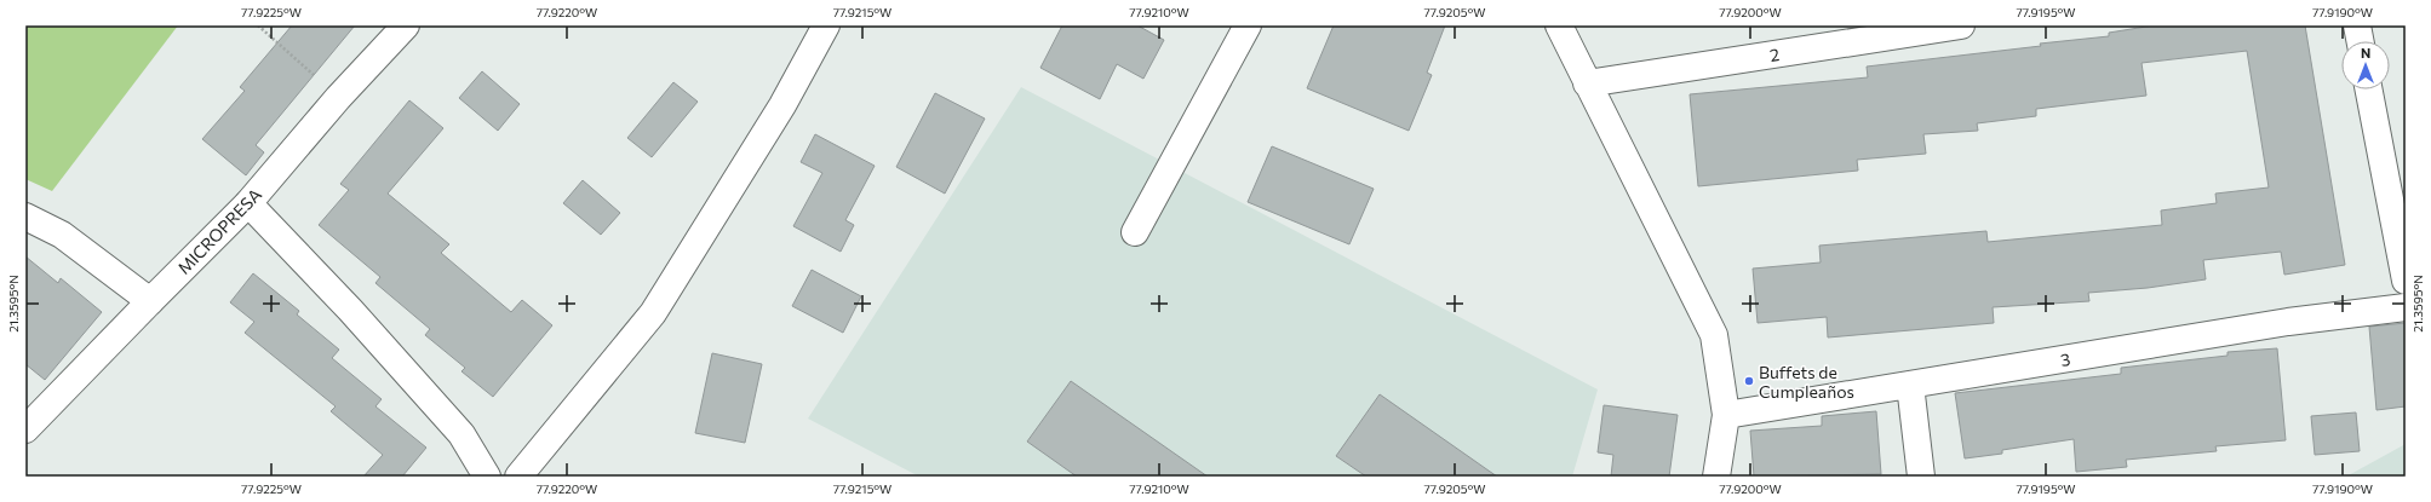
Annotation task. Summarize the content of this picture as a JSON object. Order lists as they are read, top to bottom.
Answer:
{
  "streets": {
    "street": ["2", "MICROPRESA", "3"]
  },
  "places": ["Buffets de Cumpleaños"],
  "north": "top",
  "coordinates": [
    "77.9225°W",
    "77.9220°W",
    "77.9215°W",
    "77.9210°W",
    "77.9205°W",
    "77.9200°W",
    "77.9195°W",
    "77.9190°W",
    "21.3595°N"
  ]
}
